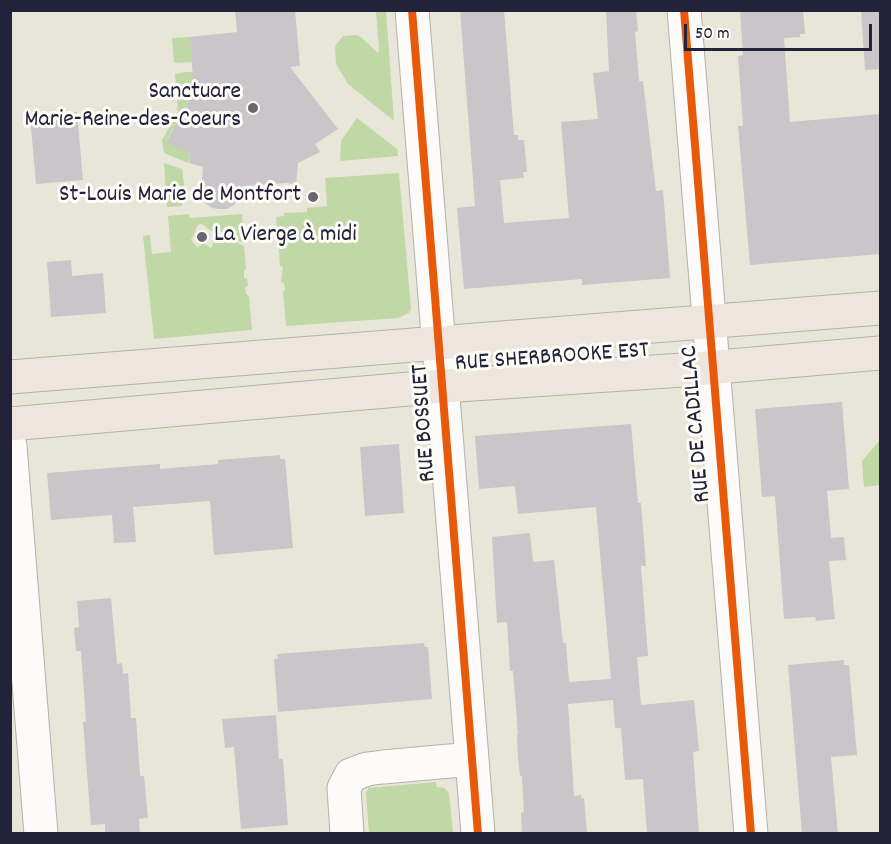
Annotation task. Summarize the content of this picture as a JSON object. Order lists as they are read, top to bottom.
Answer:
{
  "streets": {
    "main road": ["RUE SHERBROOKE EST"],
    "street": ["RUE BOSSUET", "RUE DE CADILLAC"]
  },
  "crossings": [
    ["RUE SHERBROOKE EST", "RUE BOSSUET"],
    ["RUE SHERBROOKE EST", "RUE DE CADILLAC"]
  ],
  "places": ["Sanctuare Marie-Reine-des-Coeurs", "St-Louis Marie de Montfort", "La Vierge à midi"],
  "scale_bar": "50 m"
}
